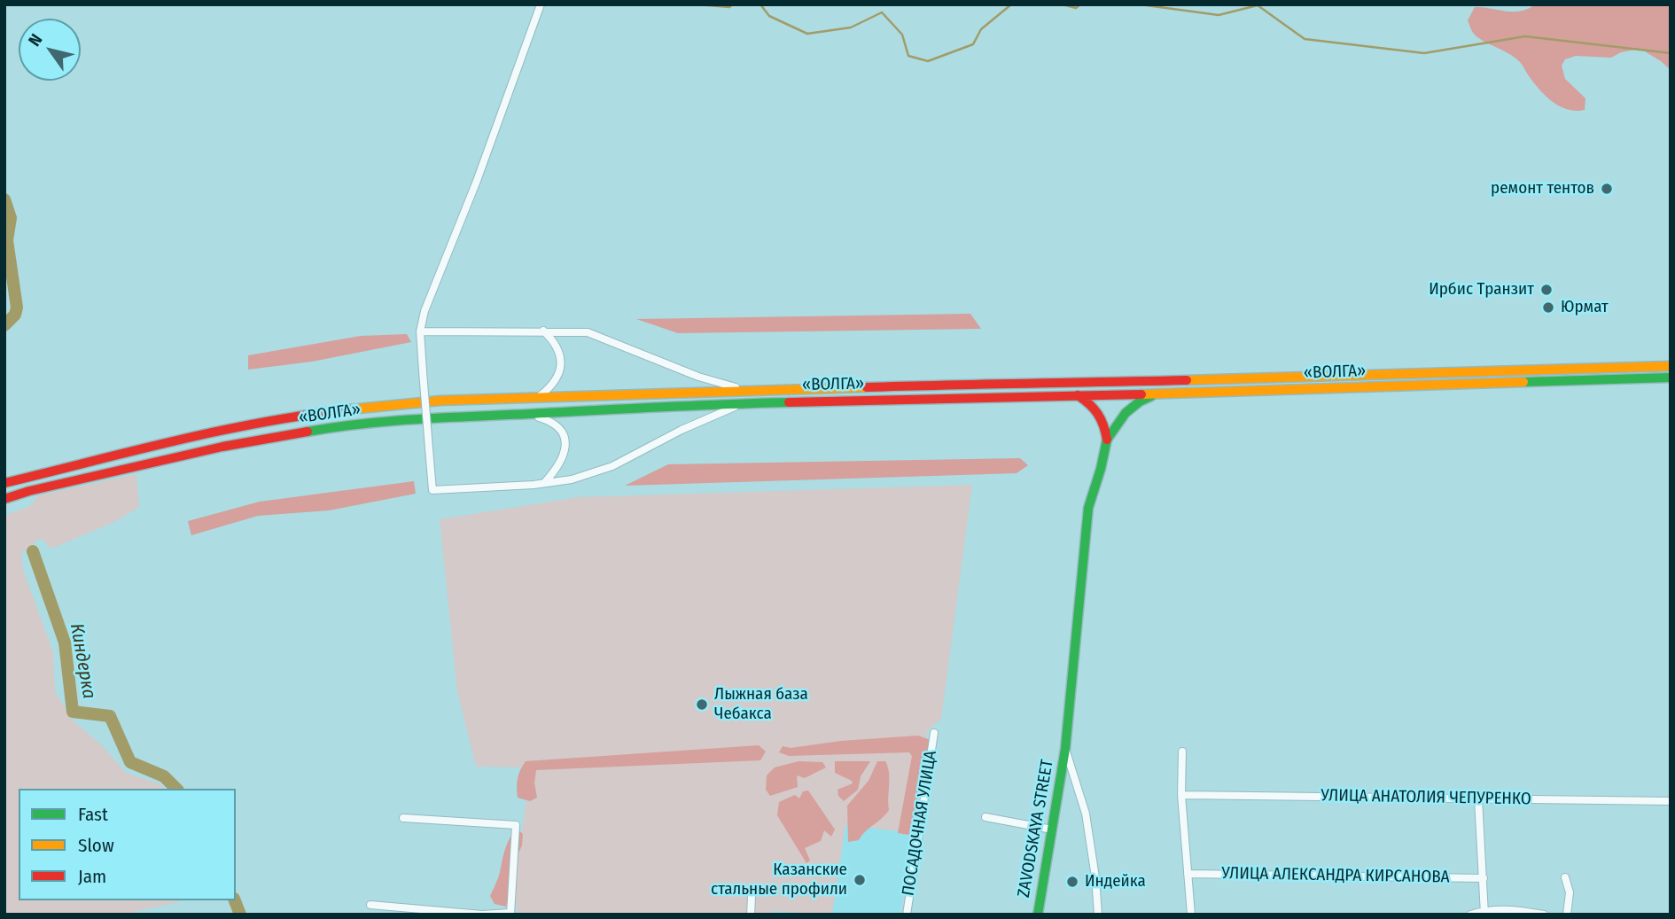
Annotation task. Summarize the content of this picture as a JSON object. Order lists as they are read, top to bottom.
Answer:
{
  "streets": {
    "main road": ["«ВОЛГА»", "ZAVODSKAYA STREET"],
    "street": ["УЛИЦА АНАТОЛИЯ ЧЕПУРЕНКО", "ПОСАДОЧНАЯ УЛИЦА", "УЛИЦА АЛЕКСАНДРА КИРСАНОВА"]
  },
  "water": ["Киндерка"],
  "places": [
    "ремонт тентов",
    "Ирбис Транзит",
    "Юрмат",
    "Лыжная база Чебакса",
    "Казанские стальные профили",
    "Индейка"
  ],
  "legend": ["Fast", "Slow", "Jam"],
  "north": "top left"
}
